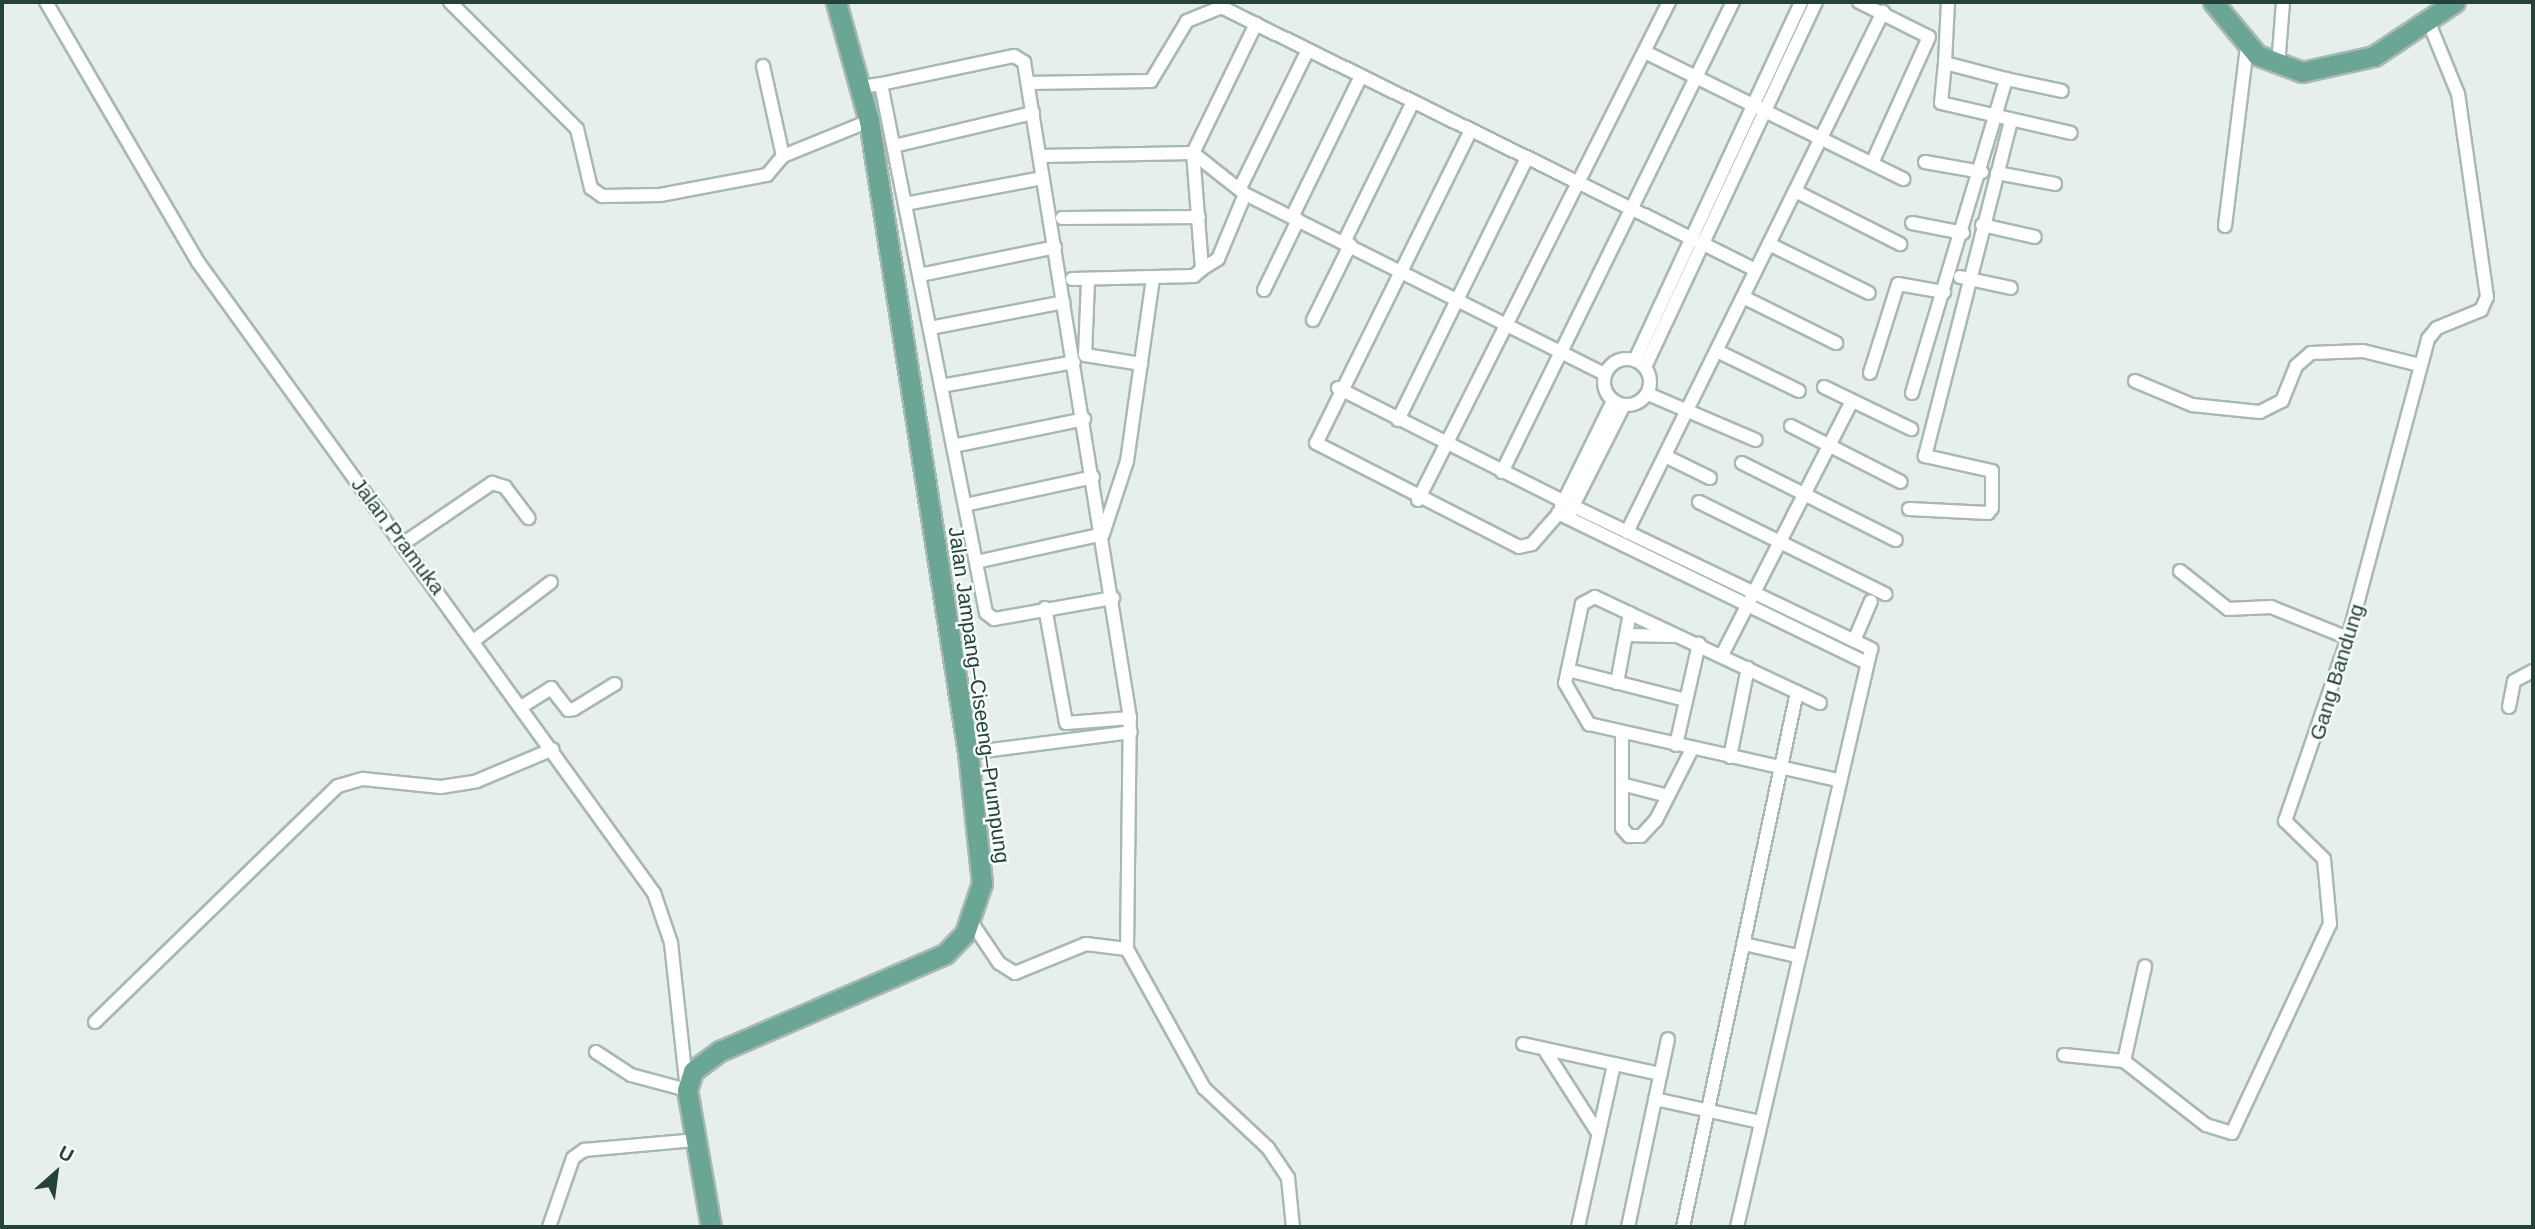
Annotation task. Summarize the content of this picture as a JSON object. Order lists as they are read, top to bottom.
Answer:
{
  "streets": {
    "main road": ["Jalan Jampang–Ciseeng–Prumpung"],
    "street": ["Jalan Pramuka", "Gang Bandung"]
  },
  "crossings": [
    ["Jalan Pramuka", "Jalan Jampang–Ciseeng–Prumpung"]
  ],
  "north": "top right"
}
